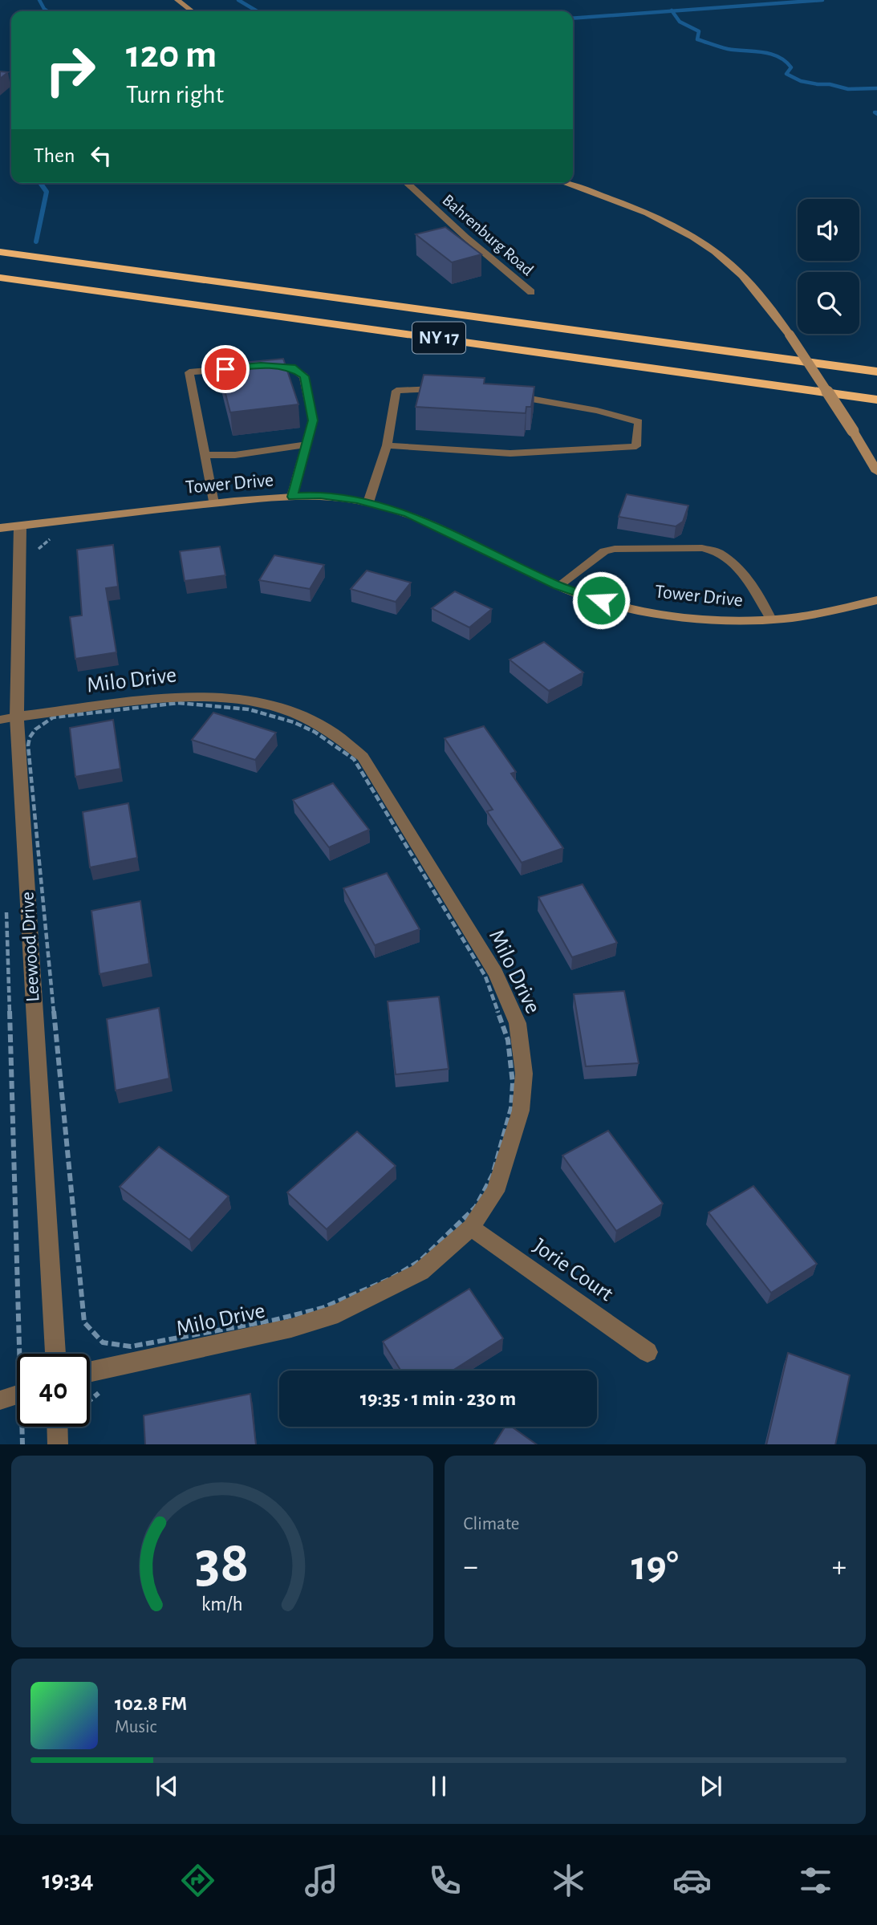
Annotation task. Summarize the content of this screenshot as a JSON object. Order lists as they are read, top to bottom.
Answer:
{
  "streets": {
    "highway": ["NY 17"],
    "street": [
      "Bahrenburg Road",
      "Tower Drive",
      "Milo Drive",
      "Leewood Drive",
      "Jorie Court"
    ]
  },
  "crossings": [
    ["Tower Drive", "Leewood Drive"],
    ["Milo Drive", "Leewood Drive"],
    ["Milo Drive", "Jorie Court"]
  ],
  "page": {
    "turn": ["120 m", "Turn right"],
    "then": "Then",
    "limit": "40",
    "trip": "19:35 · 1 min · 230 m",
    "tile": "Climate",
    "heat": ["−", "19°", "+"],
    "song": ["102.8 FM", "Music"],
    "tabs": "19:34",
    "gauge": ["38", "km/h"]
  }
}
